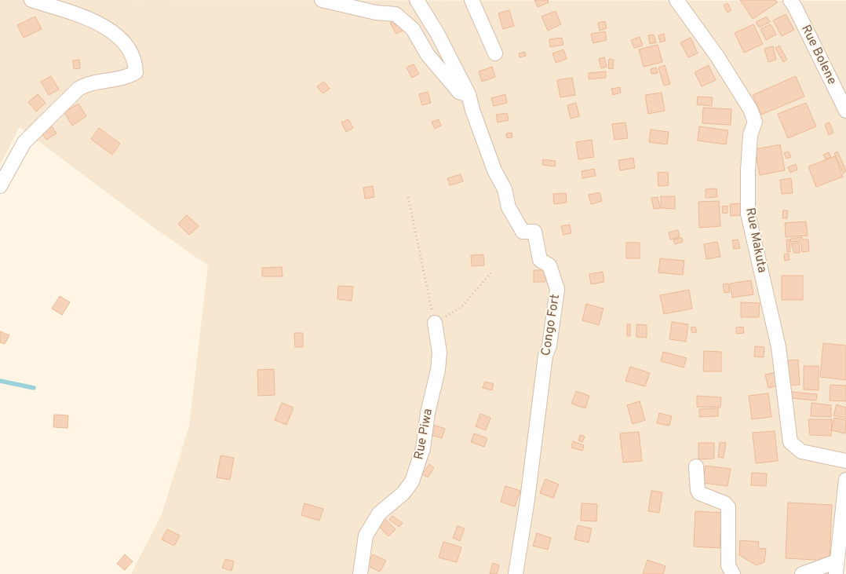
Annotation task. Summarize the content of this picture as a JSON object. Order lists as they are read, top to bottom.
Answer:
{
  "streets": {
    "street": [
      "Rue Bolene",
      "Rue Makuta",
      "Congo Fort",
      "Rue Piwa"
    ]
  }
}
